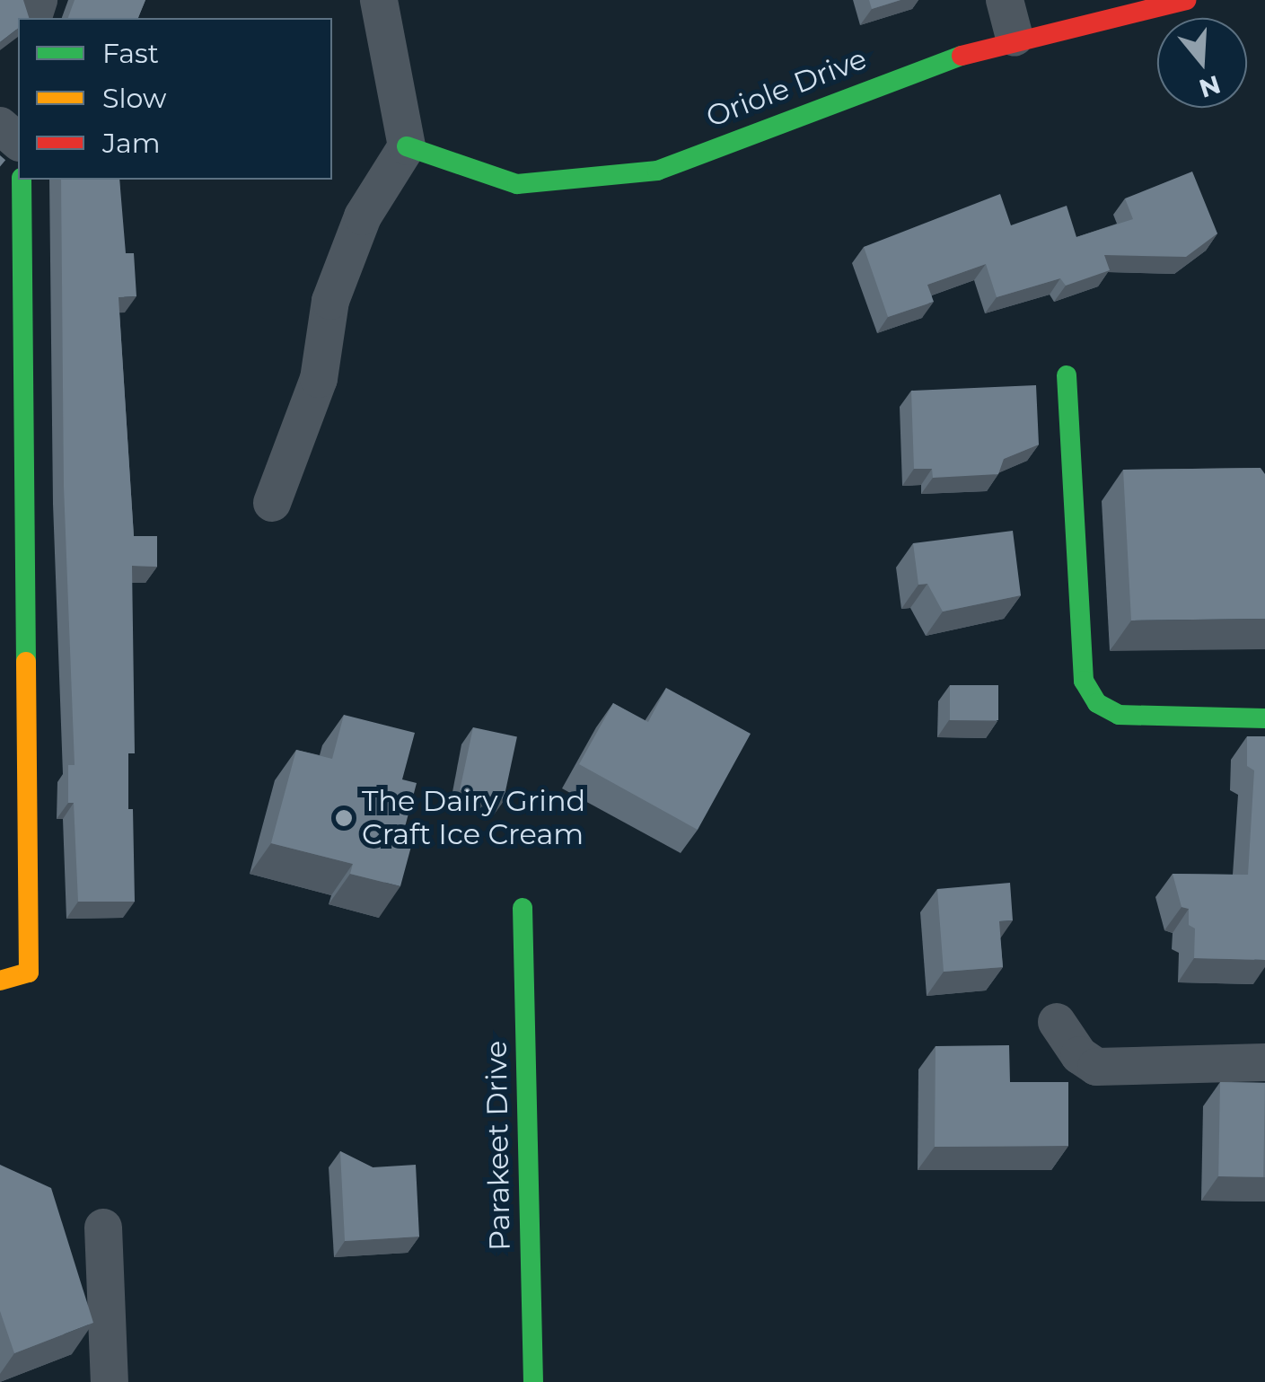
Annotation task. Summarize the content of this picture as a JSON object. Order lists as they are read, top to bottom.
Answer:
{
  "streets": {
    "street": ["Oriole Drive", "Parakeet Drive"]
  },
  "places": ["The Dairy Grind Craft Ice Cream"],
  "legend": ["Fast", "Slow", "Jam"],
  "north": "bottom"
}
